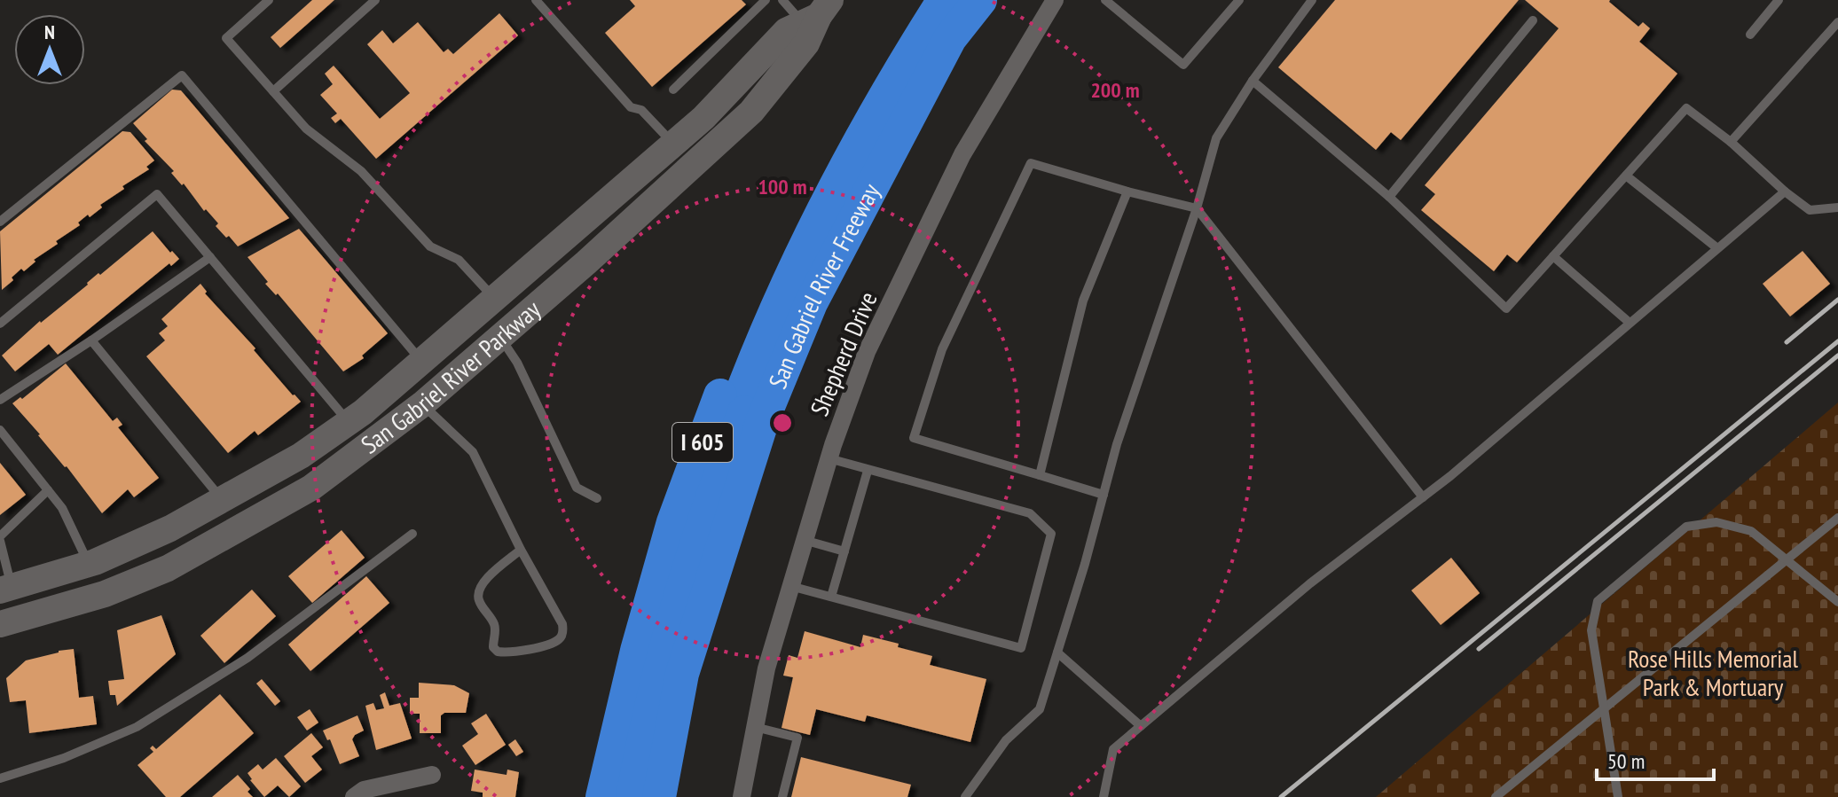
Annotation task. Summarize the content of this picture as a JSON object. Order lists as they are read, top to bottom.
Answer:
{
  "streets": {
    "highway": ["San Gabriel River Freeway", "I 605"],
    "main road": ["San Gabriel River Parkway"],
    "street": ["Shepherd Drive"]
  },
  "parks": ["Rose Hills Memorial Park & Mortuary"],
  "scale_bar": "50 m",
  "north": "top",
  "rings": ["200 m", "100 m"]
}
